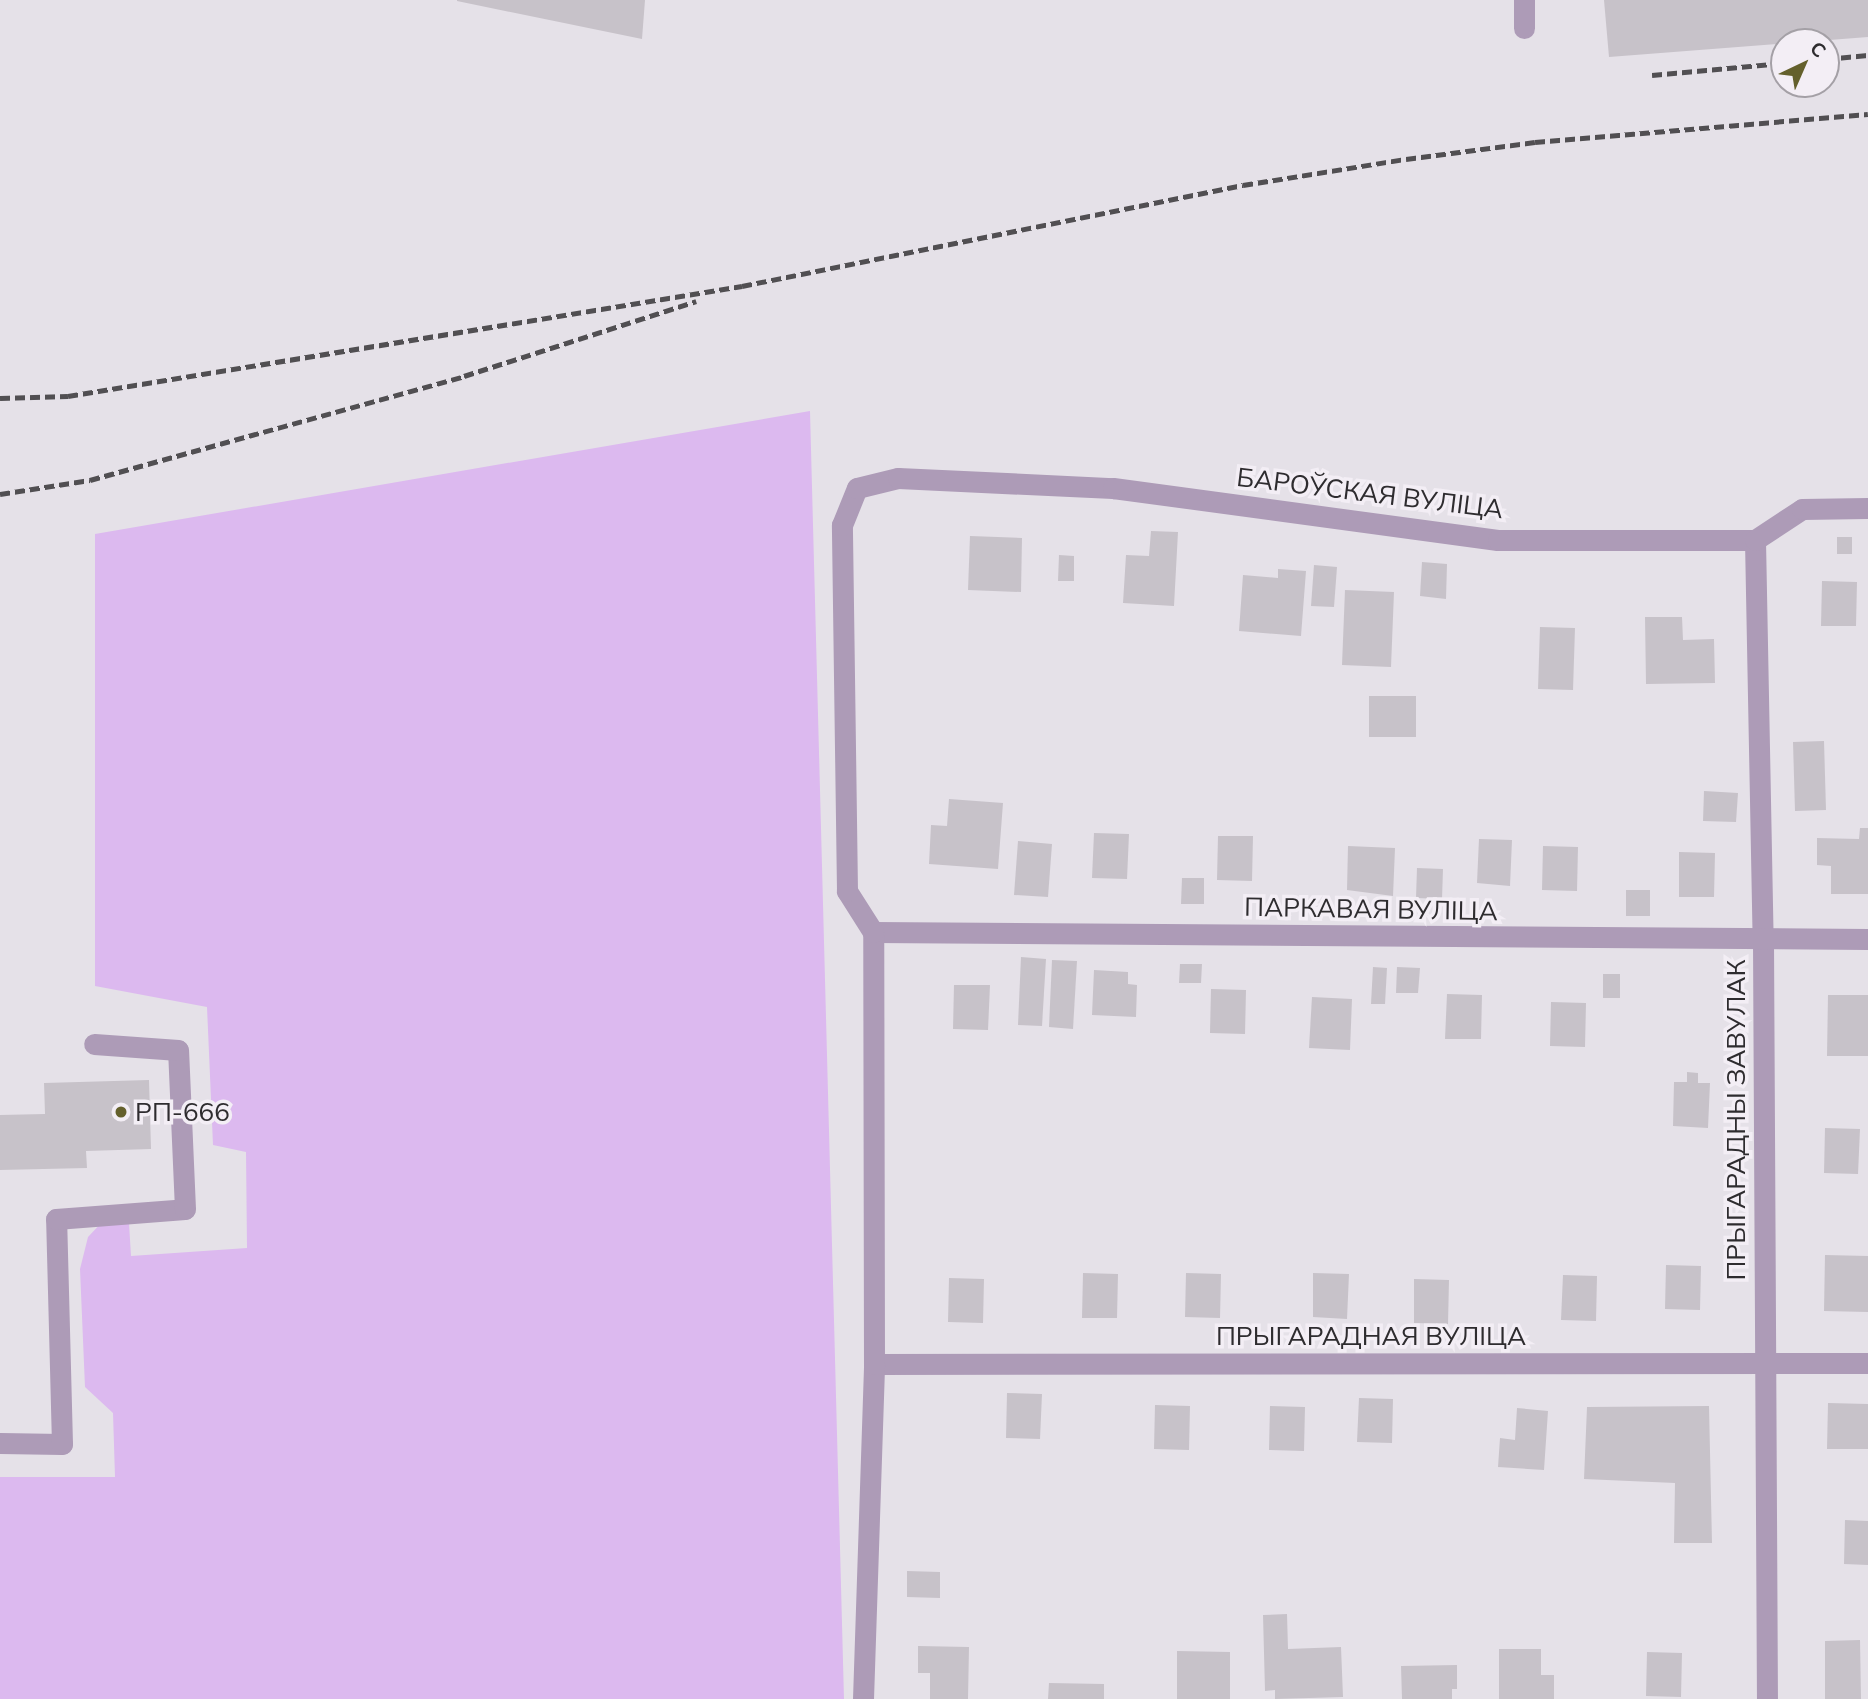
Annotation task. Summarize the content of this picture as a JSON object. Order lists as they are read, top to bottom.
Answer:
{
  "streets": {
    "street": [
      "БАРОЎСКАЯ ВУЛІЦА",
      "ПАРКАВАЯ ВУЛІЦА",
      "ПРЫГАРАДНЫ ЗАВУЛАК",
      "ПРЫГАРАДНАЯ ВУЛІЦА"
    ]
  },
  "crossings": [
    ["БАРОЎСКАЯ ВУЛІЦА", "ПАРКАВАЯ ВУЛІЦА"],
    ["БАРОЎСКАЯ ВУЛІЦА", "ПРЫГАРАДНЫ ЗАВУЛАК"],
    ["ПАРКАВАЯ ВУЛІЦА", "ПРЫГАРАДНЫ ЗАВУЛАК"],
    ["ПРЫГАРАДНЫ ЗАВУЛАК", "ПРЫГАРАДНАЯ ВУЛІЦА"]
  ],
  "places": ["РП-666"],
  "north": "top right"
}
